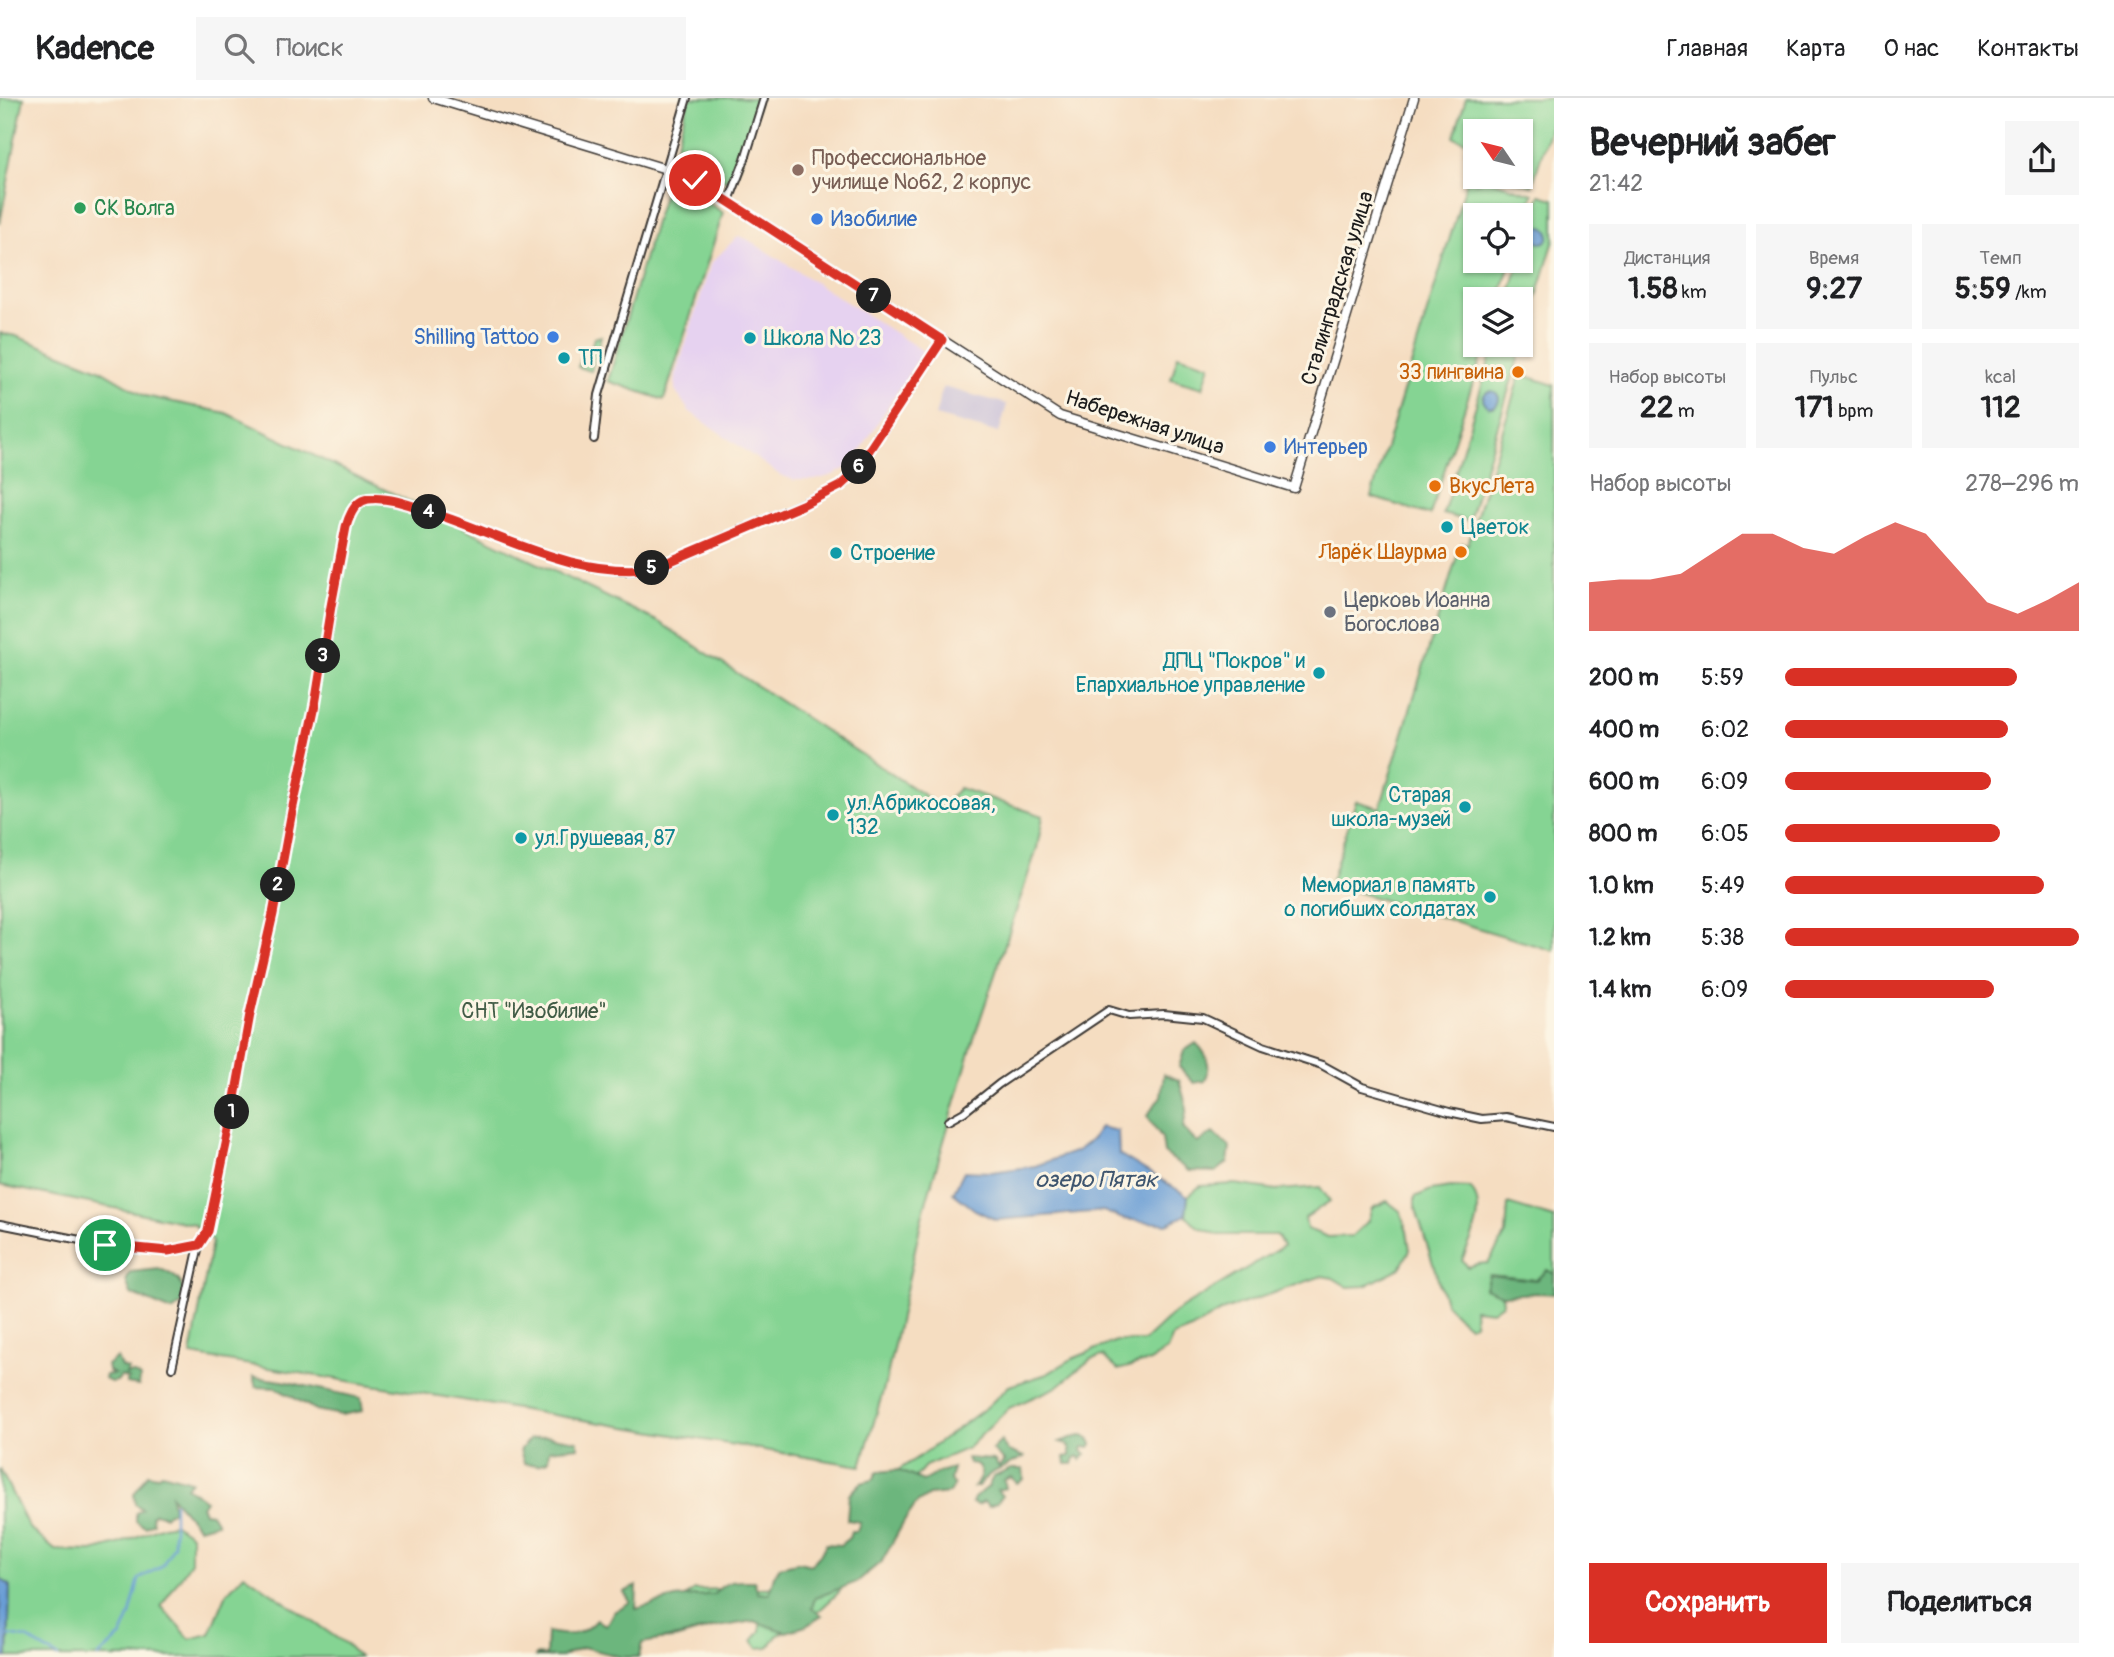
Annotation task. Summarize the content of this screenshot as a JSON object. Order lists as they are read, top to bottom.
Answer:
{
  "streets": {
    "street": ["Сталинградская улица", "Набережная улица"]
  },
  "crossings": [
    ["Сталинградская улица", "Набережная улица"]
  ],
  "water": ["озеро Пятак"],
  "parks": ["СНТ \"Изобилие\""],
  "places": [
    "Профессиональное училище №62, 2 корпус",
    "СК Волга",
    "Изобилие",
    "Shilling Tattoo",
    "Школа № 23",
    "ТП",
    "33 пингвина",
    "Интерьер",
    "ВкусЛета",
    "Цветок",
    "Ларёк Шаурма",
    "Строение",
    "Церковь Иоанна Богослова",
    "ДПЦ \"Покров\" и Епархиальное управление",
    "Старая школа-музей",
    "ул.Абрикосовая, 132",
    "ул.Грушевая, 87",
    "Мемориал в память о погибших солдатах"
  ],
  "north": "top left",
  "page": {
    "header": "Kadence",
    "search": "Поиск",
    "nav": [
      "Главная",
      "Карта",
      "О нас",
      "Контакты"
    ],
    "heading": ["Вечерний забег", "21:42"],
    "stats": [
      ["Дистанция", "1.58 km"],
      ["Время", "9:27"],
      ["Темп", "5:59 /km"],
      ["Набор высоты", "22 m"],
      ["Пульс", "171 bpm"],
      ["kcal", "112"]
    ],
    "pins": [
      "7",
      "6",
      "4",
      "5",
      "3",
      "2",
      "1"
    ],
    "chart": ["Набор высоты", "278–296 m"],
    "list": [
      {
        "name": "200 m",
        "note": "5:59"
      },
      {
        "name": "400 m",
        "note": "6:02"
      },
      {
        "name": "600 m",
        "note": "6:09"
      },
      {
        "name": "800 m",
        "note": "6:05"
      },
      {
        "name": "1.0 km",
        "note": "5:49"
      },
      {
        "name": "1.2 km",
        "note": "5:38"
      },
      {
        "name": "1.4 km",
        "note": "6:09"
      }
    ],
    "buttons": ["Сохранить", "Поделиться"]
  }
}
